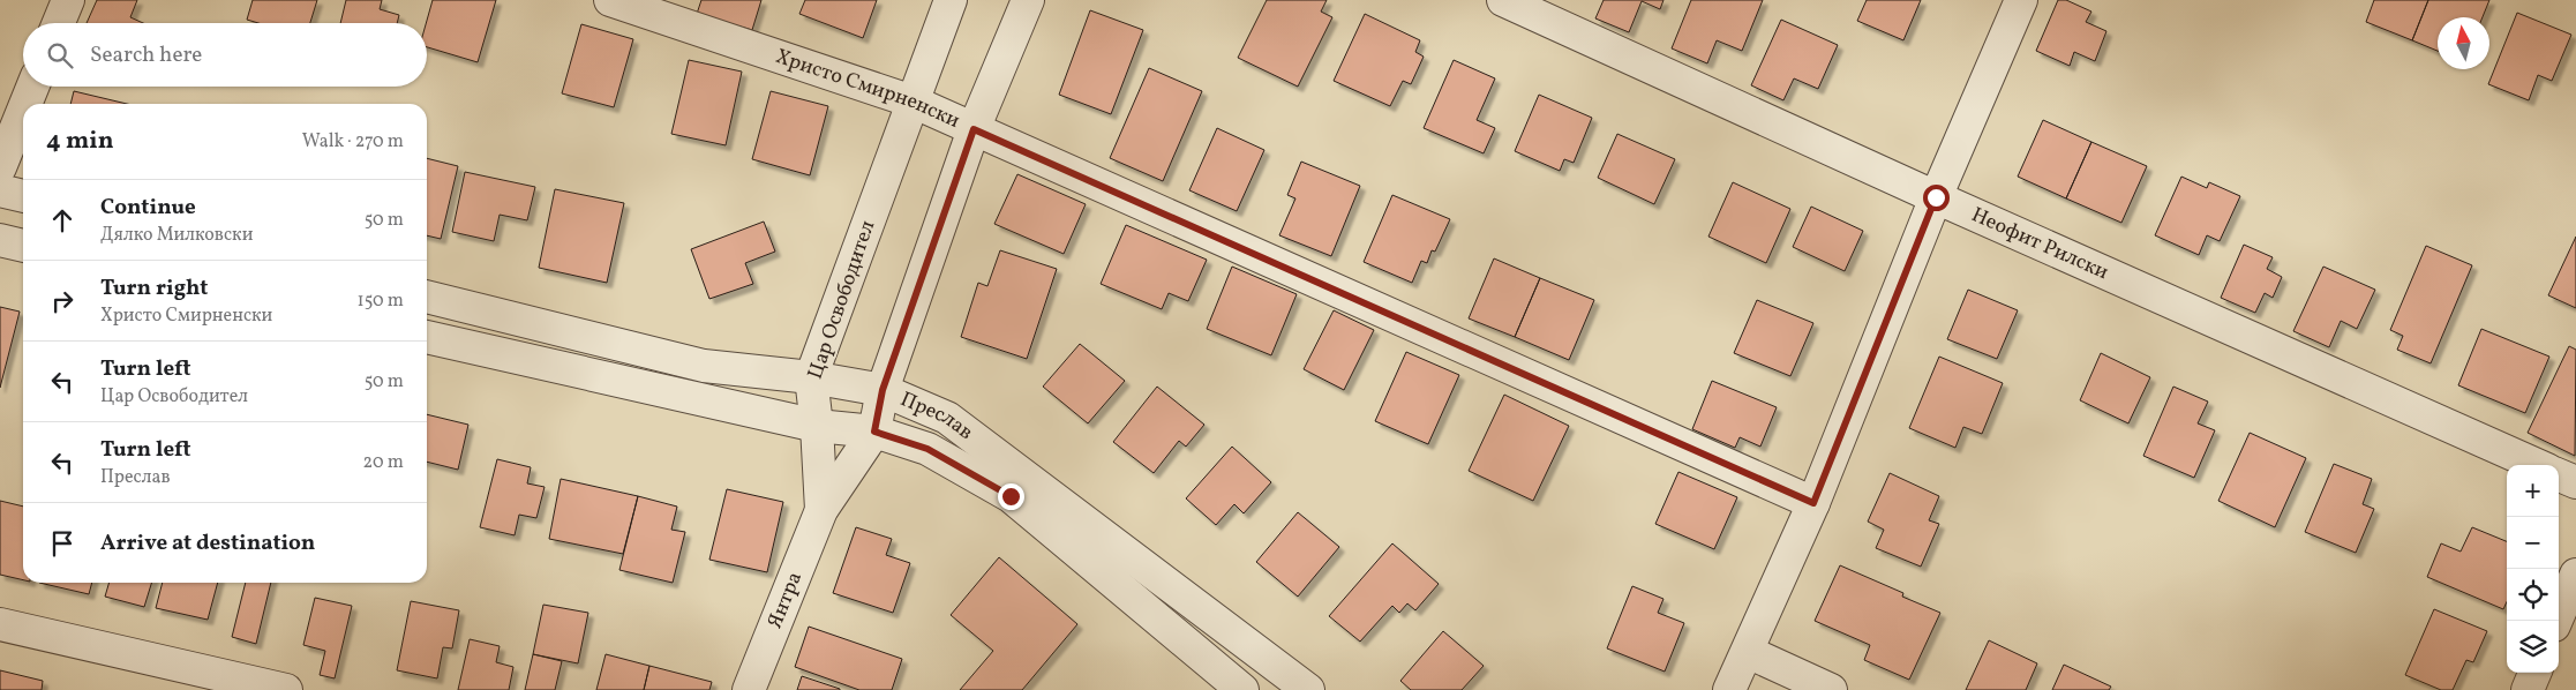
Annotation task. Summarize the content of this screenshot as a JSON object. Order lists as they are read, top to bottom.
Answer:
{
  "streets": {
    "street": [
      "Христо Смирненски",
      "Неофит Рилски",
      "Цар Освободител",
      "Преслав",
      "Янтра"
    ]
  },
  "crossings": [
    ["Христо Смирненски", "Цар Освободител"],
    ["Цар Освободител", "Преслав"],
    ["Цар Освободител", "Янтра"]
  ],
  "north": "top",
  "page": {
    "search": "Search here",
    "heading": ["4 min", "Walk · 270 m"],
    "list": [
      ["Continue", "Дялко Милковски", "50 m"],
      ["Turn right", "Христо Смирненски", "150 m"],
      ["Turn left", "Цар Освободител", "50 m"],
      ["Turn left", "Преслав", "20 m"],
      "Arrive at destination"
    ],
    "map_buttons": ["+", "−"]
  }
}
